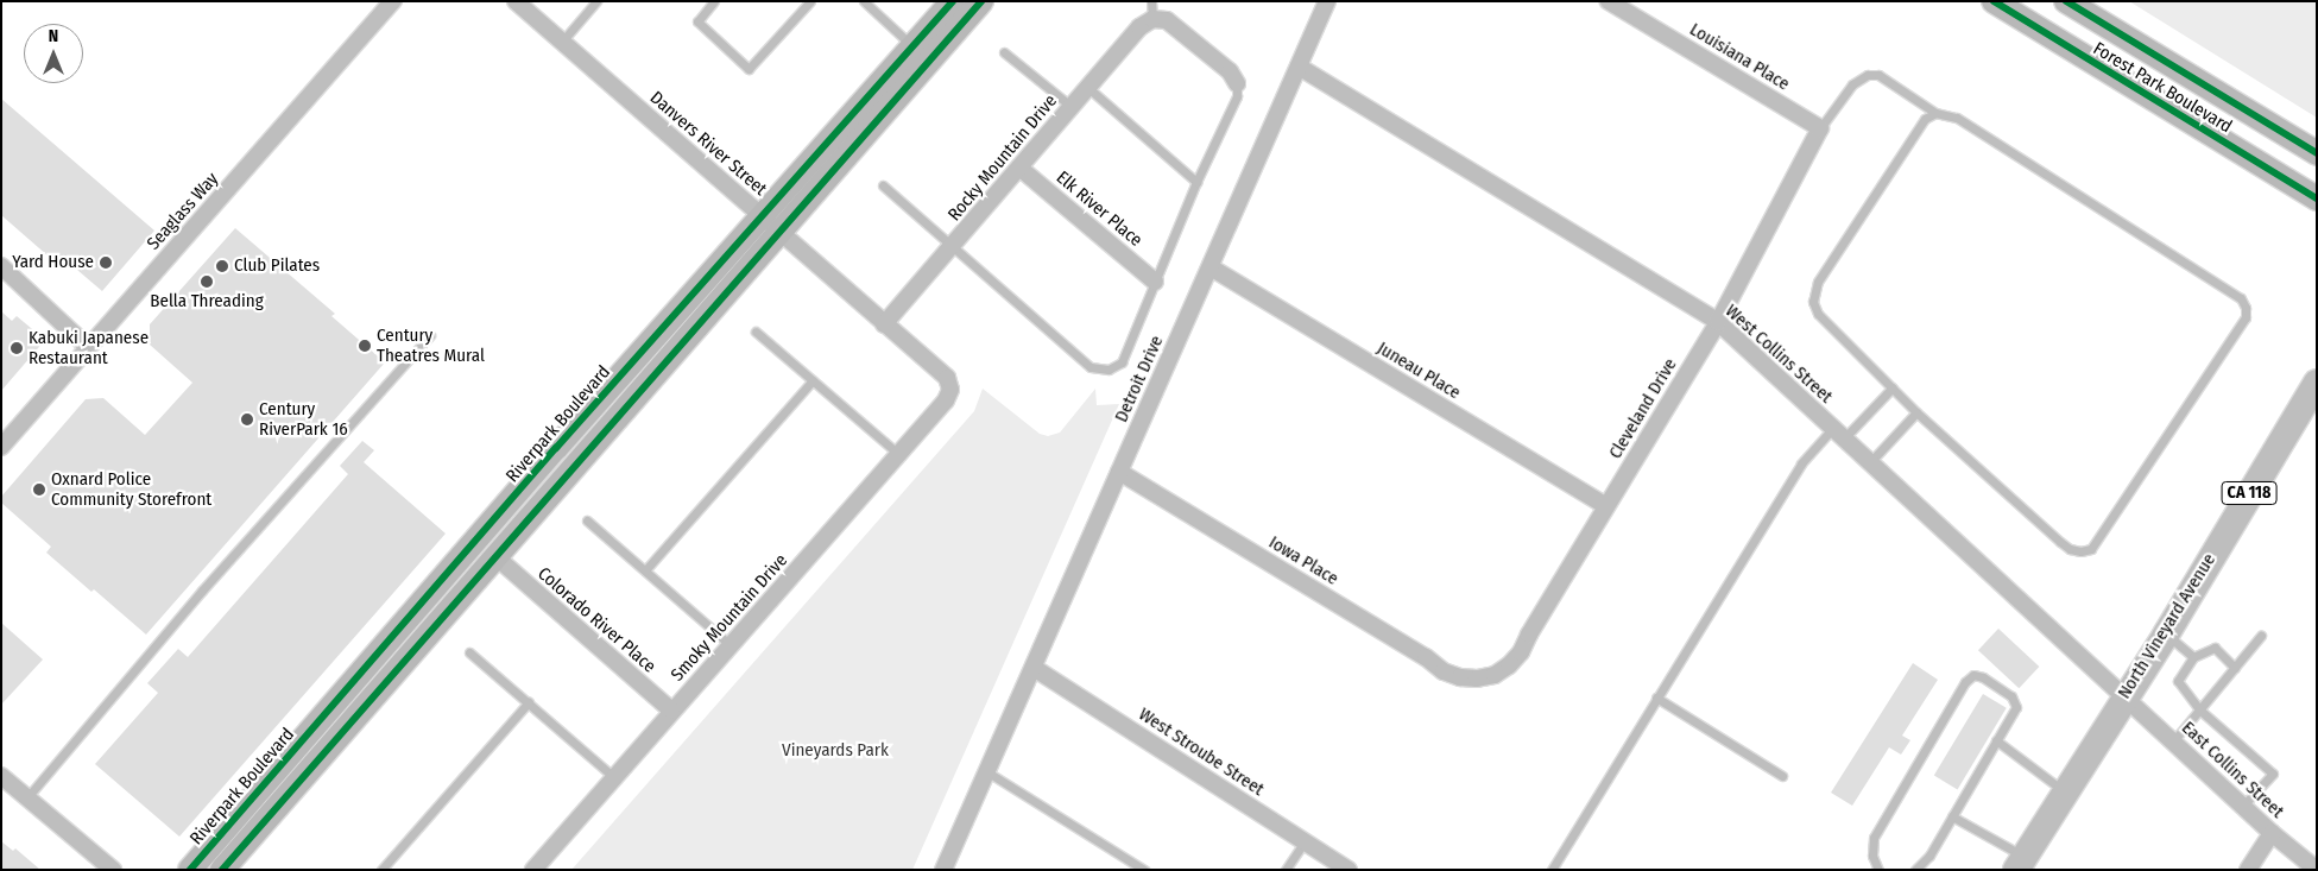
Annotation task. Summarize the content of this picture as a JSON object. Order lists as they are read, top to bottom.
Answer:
{
  "streets": {
    "main road": ["CA 118", "North Vineyard Avenue"],
    "street": [
      "Louisiana Place",
      "Forest Park Boulevard",
      "Danvers River Street",
      "Rocky Mountain Drive",
      "Elk River Place",
      "Seaglass Way",
      "West Collins Street",
      "Juneau Place",
      "Detroit Drive",
      "Cleveland Drive",
      "Riverpark Boulevard",
      "Iowa Place",
      "Smoky Mountain Drive",
      "Colorado River Place",
      "West Stroube Street",
      "East Collins Street"
    ]
  },
  "crossings": [
    ["Louisiana Place", "Cleveland Drive"],
    ["Danvers River Street", "Rocky Mountain Drive"],
    ["Danvers River Street", "Riverpark Boulevard"],
    ["Danvers River Street", "Smoky Mountain Drive"],
    ["Rocky Mountain Drive", "Elk River Place"],
    ["West Collins Street", "Detroit Drive"],
    ["West Collins Street", "Cleveland Drive"],
    ["West Collins Street", "North Vineyard Avenue"],
    ["West Collins Street", "East Collins Street"],
    ["Juneau Place", "Detroit Drive"],
    ["Juneau Place", "Cleveland Drive"],
    ["Detroit Drive", "Iowa Place"],
    ["Detroit Drive", "West Stroube Street"],
    ["Cleveland Drive", "Iowa Place"],
    ["Smoky Mountain Drive", "Colorado River Place"],
    ["North Vineyard Avenue", "East Collins Street"]
  ],
  "parks": ["Vineyards Park"],
  "places": [
    "Yard House",
    "Club Pilates",
    "Bella Threading",
    "Century Theatres Mural",
    "Kabuki Japanese Restaurant",
    "Century RiverPark 16",
    "Oxnard Police Community Storefront"
  ],
  "north": "top"
}
